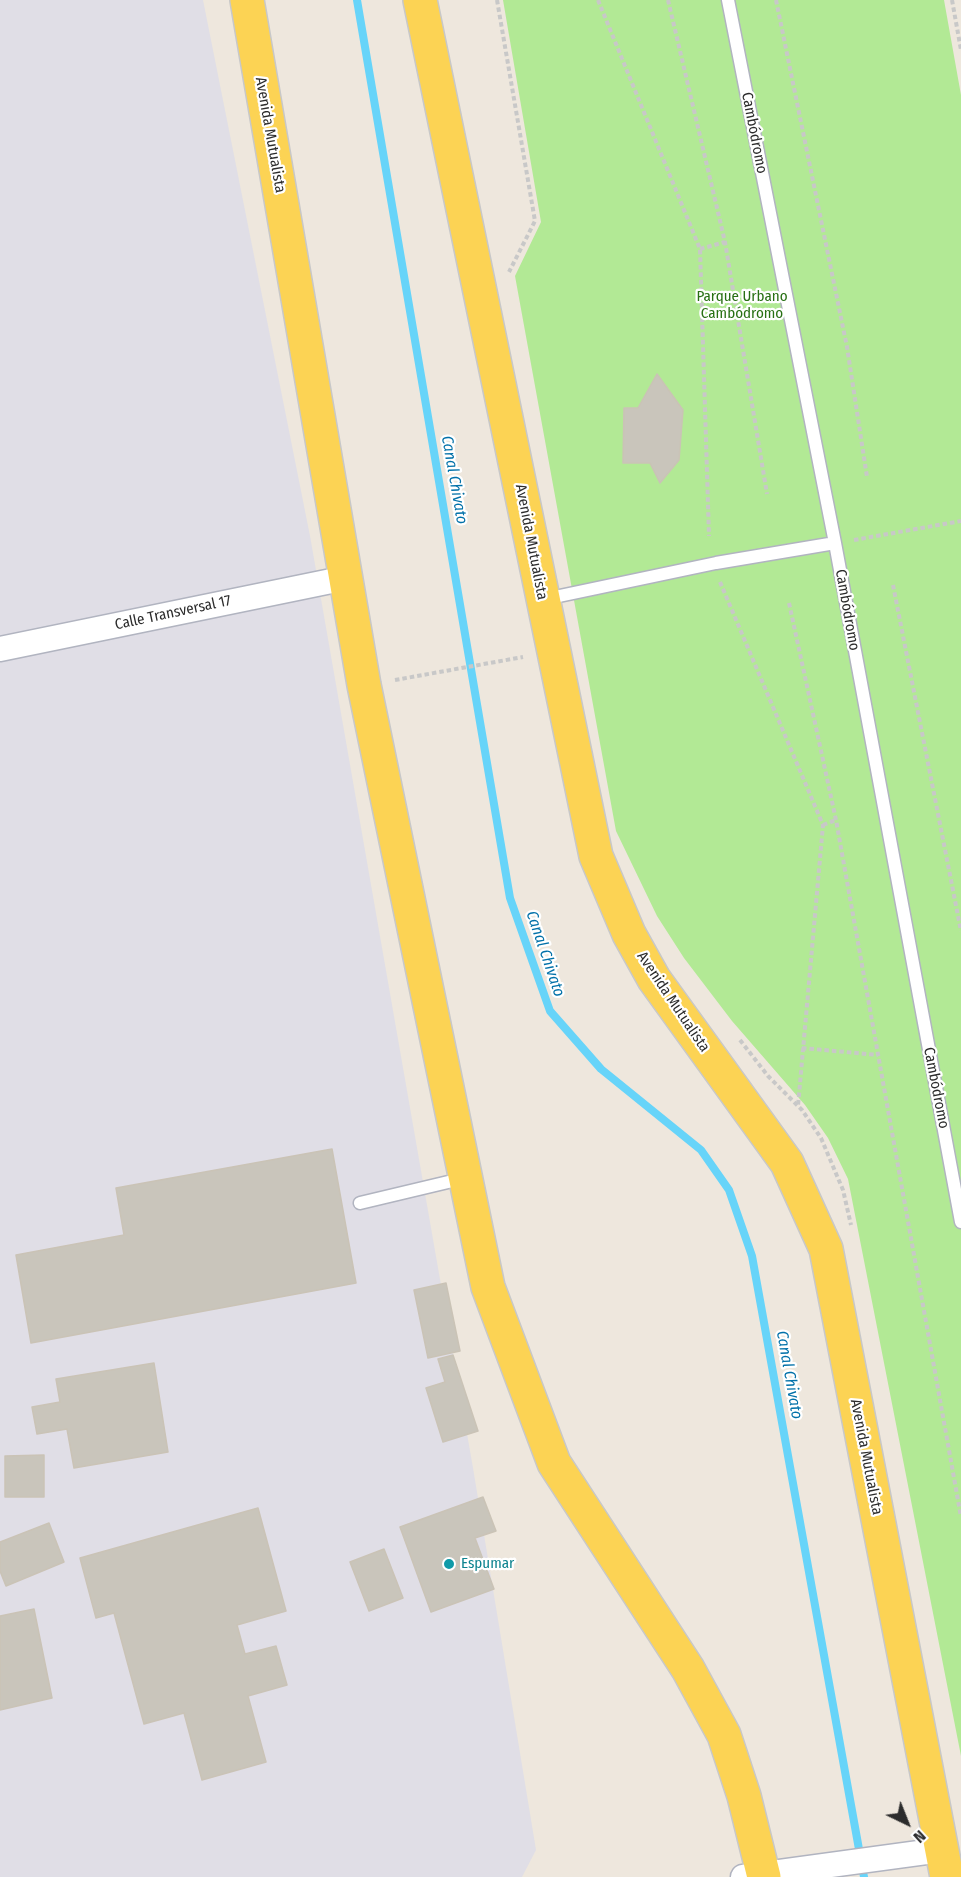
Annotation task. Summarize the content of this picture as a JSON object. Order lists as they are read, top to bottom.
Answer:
{
  "streets": {
    "main road": ["Avenida Mutualista"],
    "street": ["Calle Transversal 17"],
    "lane": ["Cambódromo"]
  },
  "crossings": [
    ["Avenida Mutualista", "Calle Transversal 17"]
  ],
  "water": ["Canal Chivato"],
  "parks": ["Parque Urbano Cambódromo"],
  "places": ["Espumar"],
  "north": "bottom right"
}
